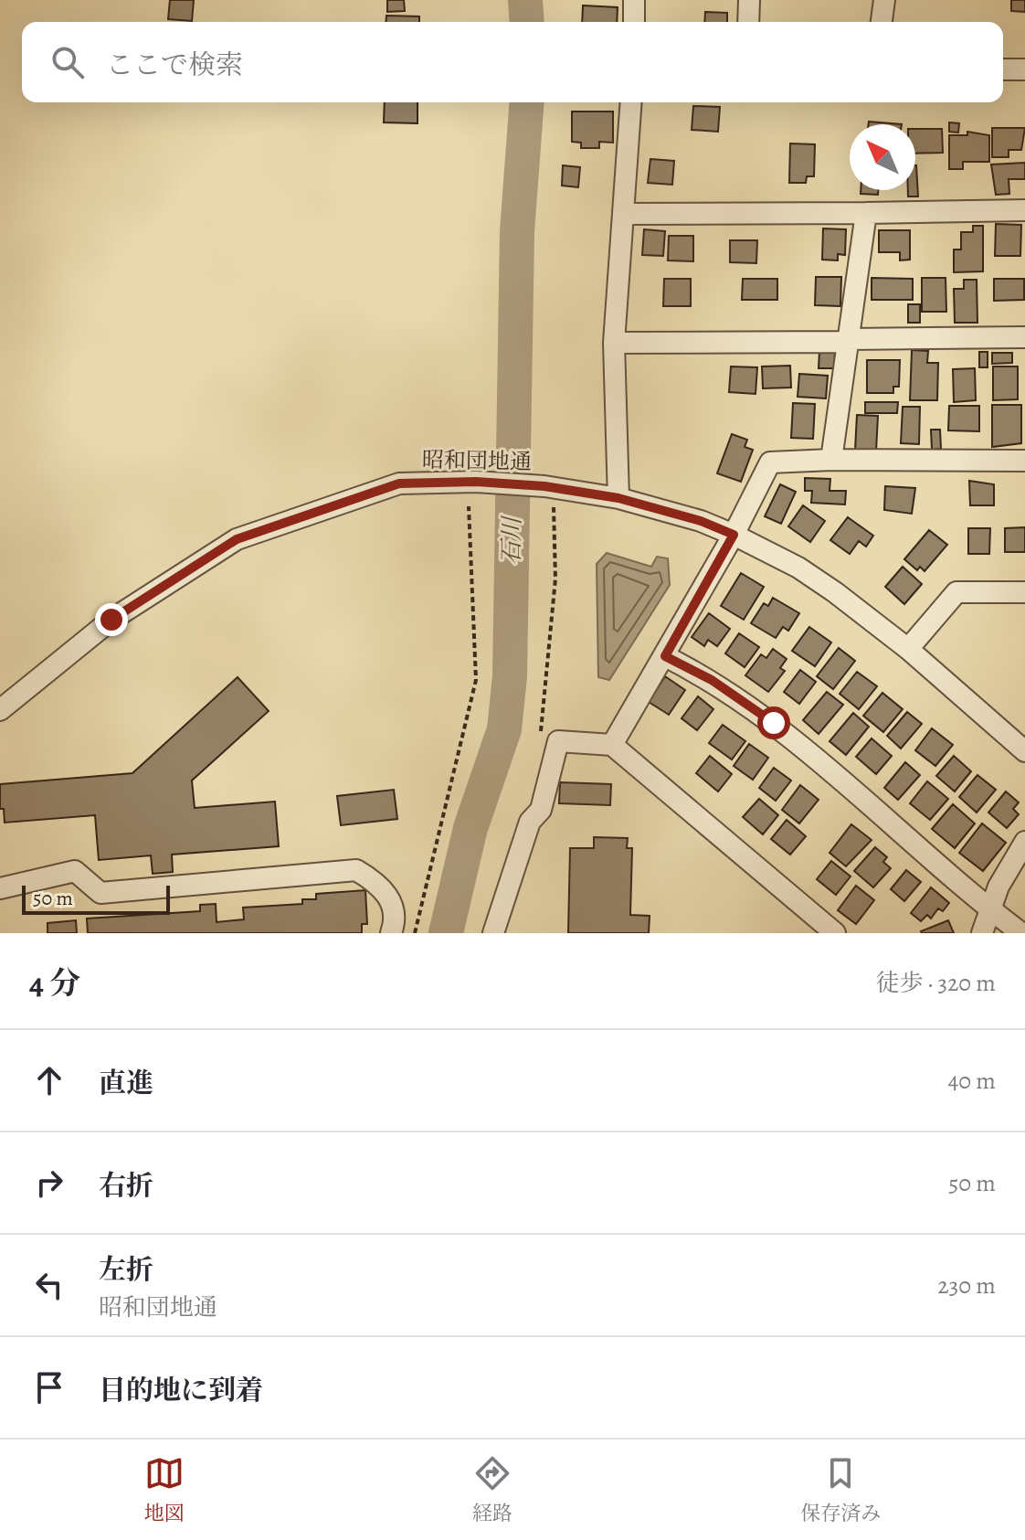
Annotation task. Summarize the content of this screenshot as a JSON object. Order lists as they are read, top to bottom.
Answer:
{
  "streets": {
    "street": ["昭和団地通"]
  },
  "water": ["石川"],
  "scale_bar": "50 m",
  "north": "top left",
  "page": {
    "search": "ここで検索",
    "scale": "50 m",
    "heading": ["4 分", "徒歩 · 320 m"],
    "list": [
      ["直進", "40 m"],
      ["右折", "50 m"],
      ["左折", "昭和団地通", "230 m"],
      "目的地に到着"
    ],
    "nav": ["地図", "経路", "保存済み"]
  }
}
